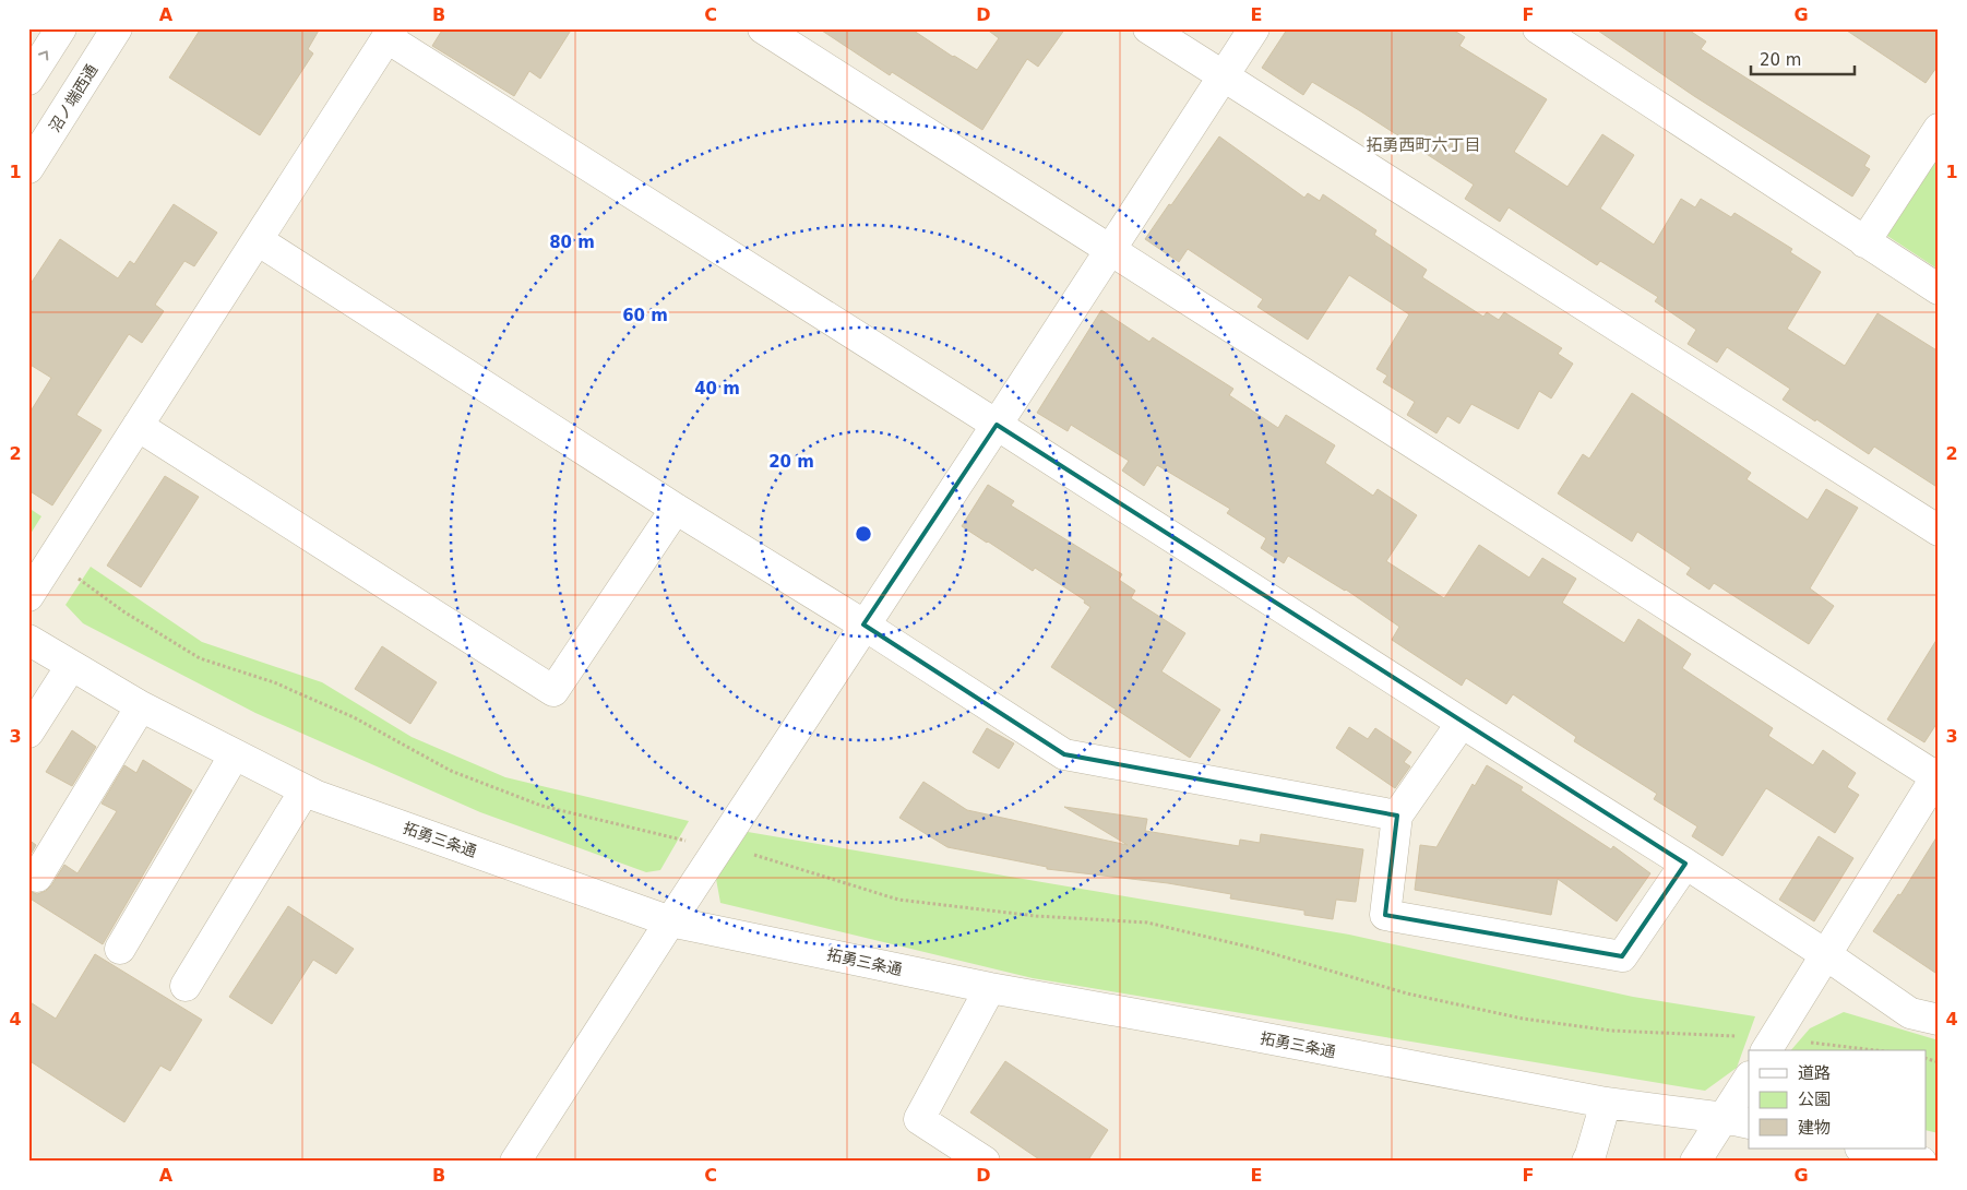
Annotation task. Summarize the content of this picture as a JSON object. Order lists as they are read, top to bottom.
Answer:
{
  "streets": {
    "street": ["沼ノ端西通", "拓勇三条通"]
  },
  "districts": ["拓勇西町六丁目"],
  "legend": ["道路", "公園", "建物"],
  "scale_bar": "20 m",
  "grid": {
    "columns": [
      "A",
      "B",
      "C",
      "D",
      "E",
      "F",
      "G"
    ],
    "rows": [
      "1",
      "2",
      "3",
      "4"
    ]
  },
  "rings": [
    "80 m",
    "60 m",
    "40 m",
    "20 m"
  ]
}
